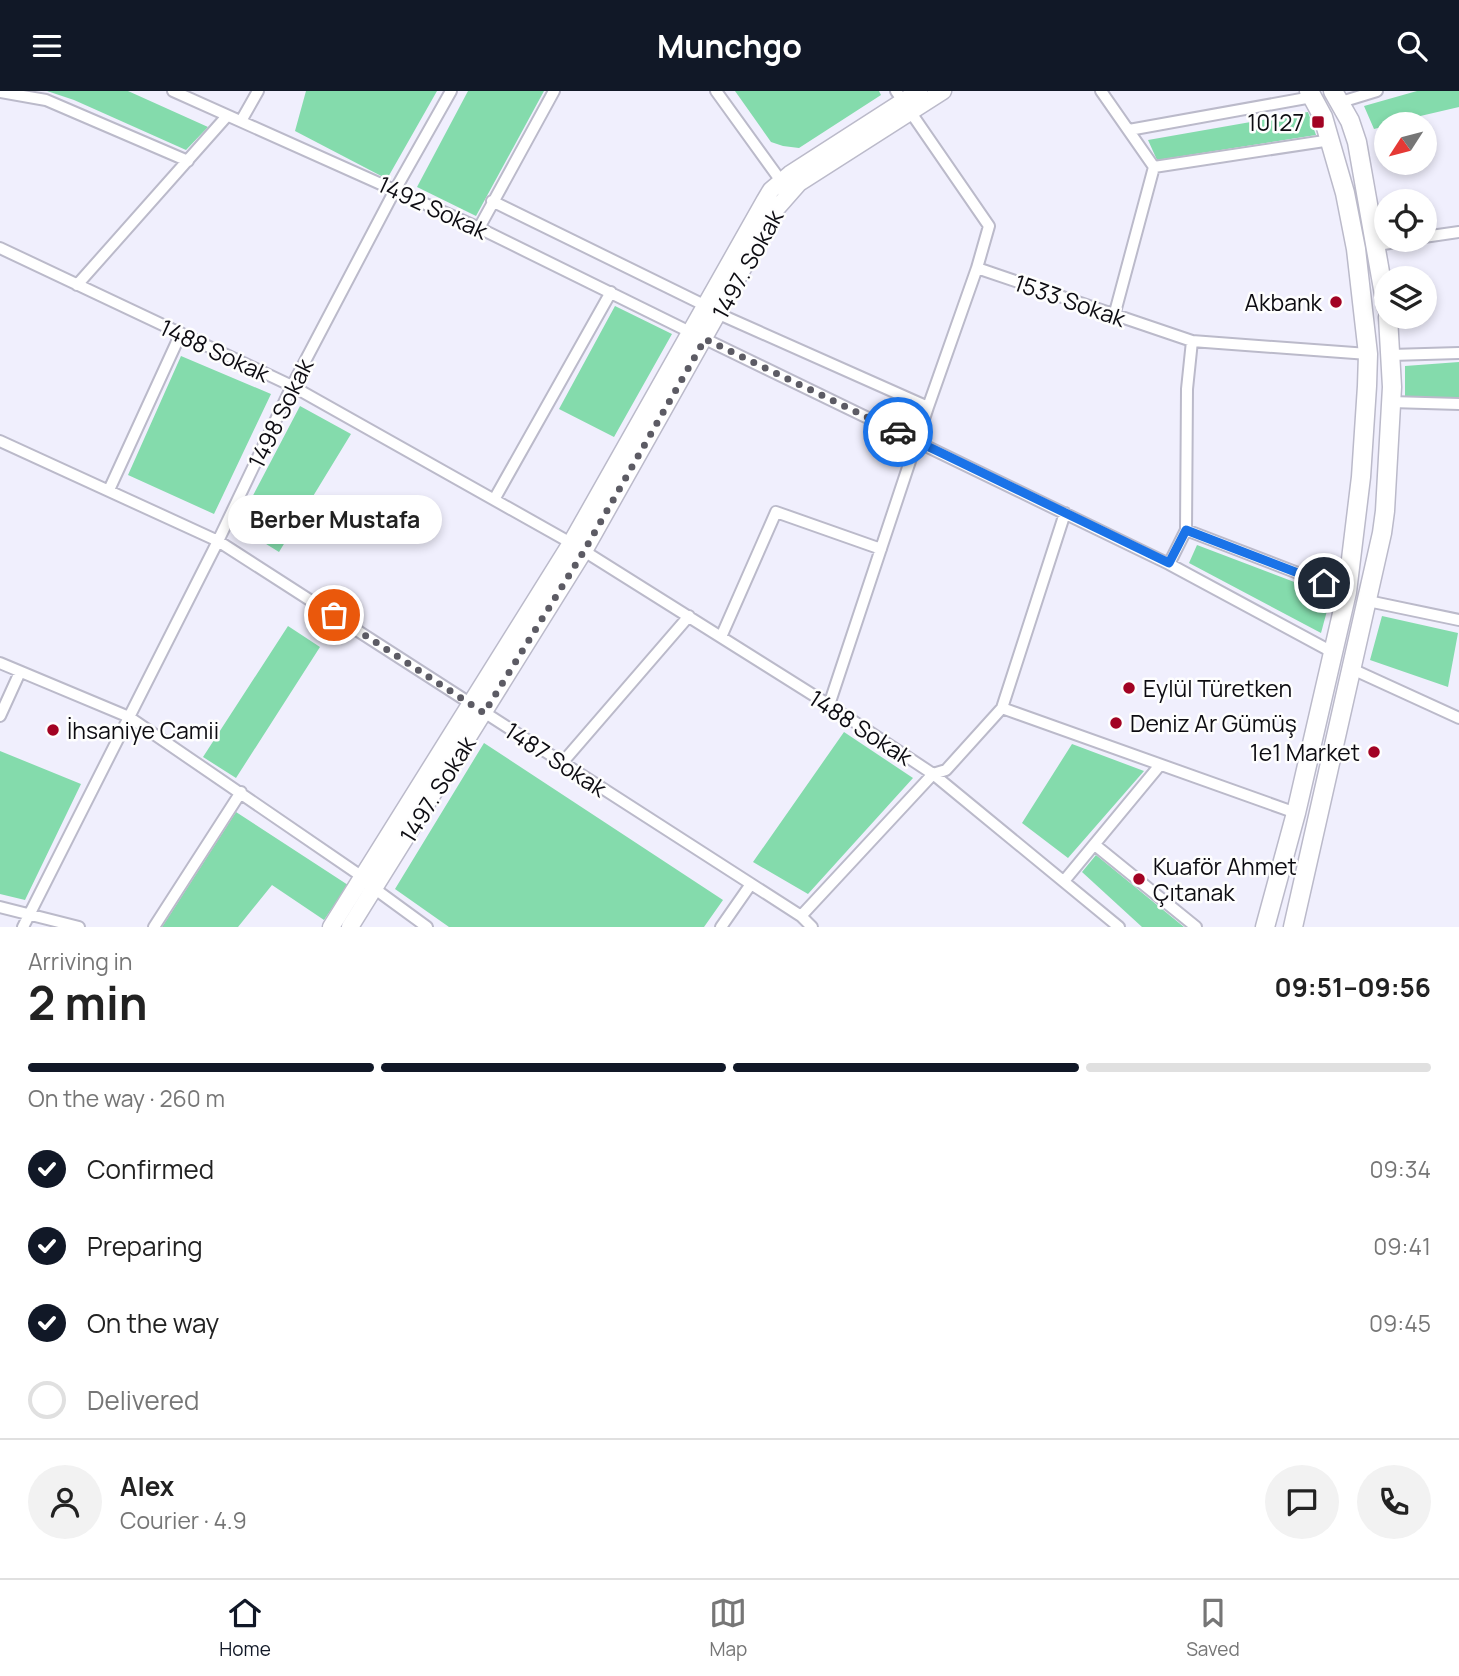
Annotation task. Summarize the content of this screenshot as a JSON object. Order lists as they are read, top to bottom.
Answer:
{
  "streets": {
    "street": [
      "1492 Sokak",
      "1497. Sokak",
      "1533 Sokak",
      "1488 Sokak",
      "1498 Sokak",
      "1487 Sokak"
    ]
  },
  "crossings": [
    ["1492 Sokak", "1497. Sokak"],
    ["1492 Sokak", "1498 Sokak"],
    ["1497. Sokak", "1488 Sokak"],
    ["1497. Sokak", "1487 Sokak"],
    ["1488 Sokak", "1498 Sokak"],
    ["1498 Sokak", "1487 Sokak"]
  ],
  "places": {
    "transit": ["10127"],
    "other": [
      "Akbank",
      "Berber Mustafa",
      "Eylül Türetken",
      "Deniz Ar Gümüş",
      "İhsaniye Camii",
      "1e1 Market",
      "Kuaför Ahmet Çıtanak"
    ]
  },
  "north": "bottom left",
  "page": {
    "header": "Munchgo",
    "bubble": "Berber Mustafa",
    "heading": ["2 min", "Arriving in", "09:51–09:56"],
    "panel": ["Alex", "Courier · 4.9"],
    "bar": "On the way · 260 m",
    "list": [
      ["Confirmed", "09:34"],
      ["Preparing", "09:41"],
      ["On the way", "09:45"],
      "Delivered"
    ],
    "tabs": ["Home", "Map", "Saved"]
  }
}
